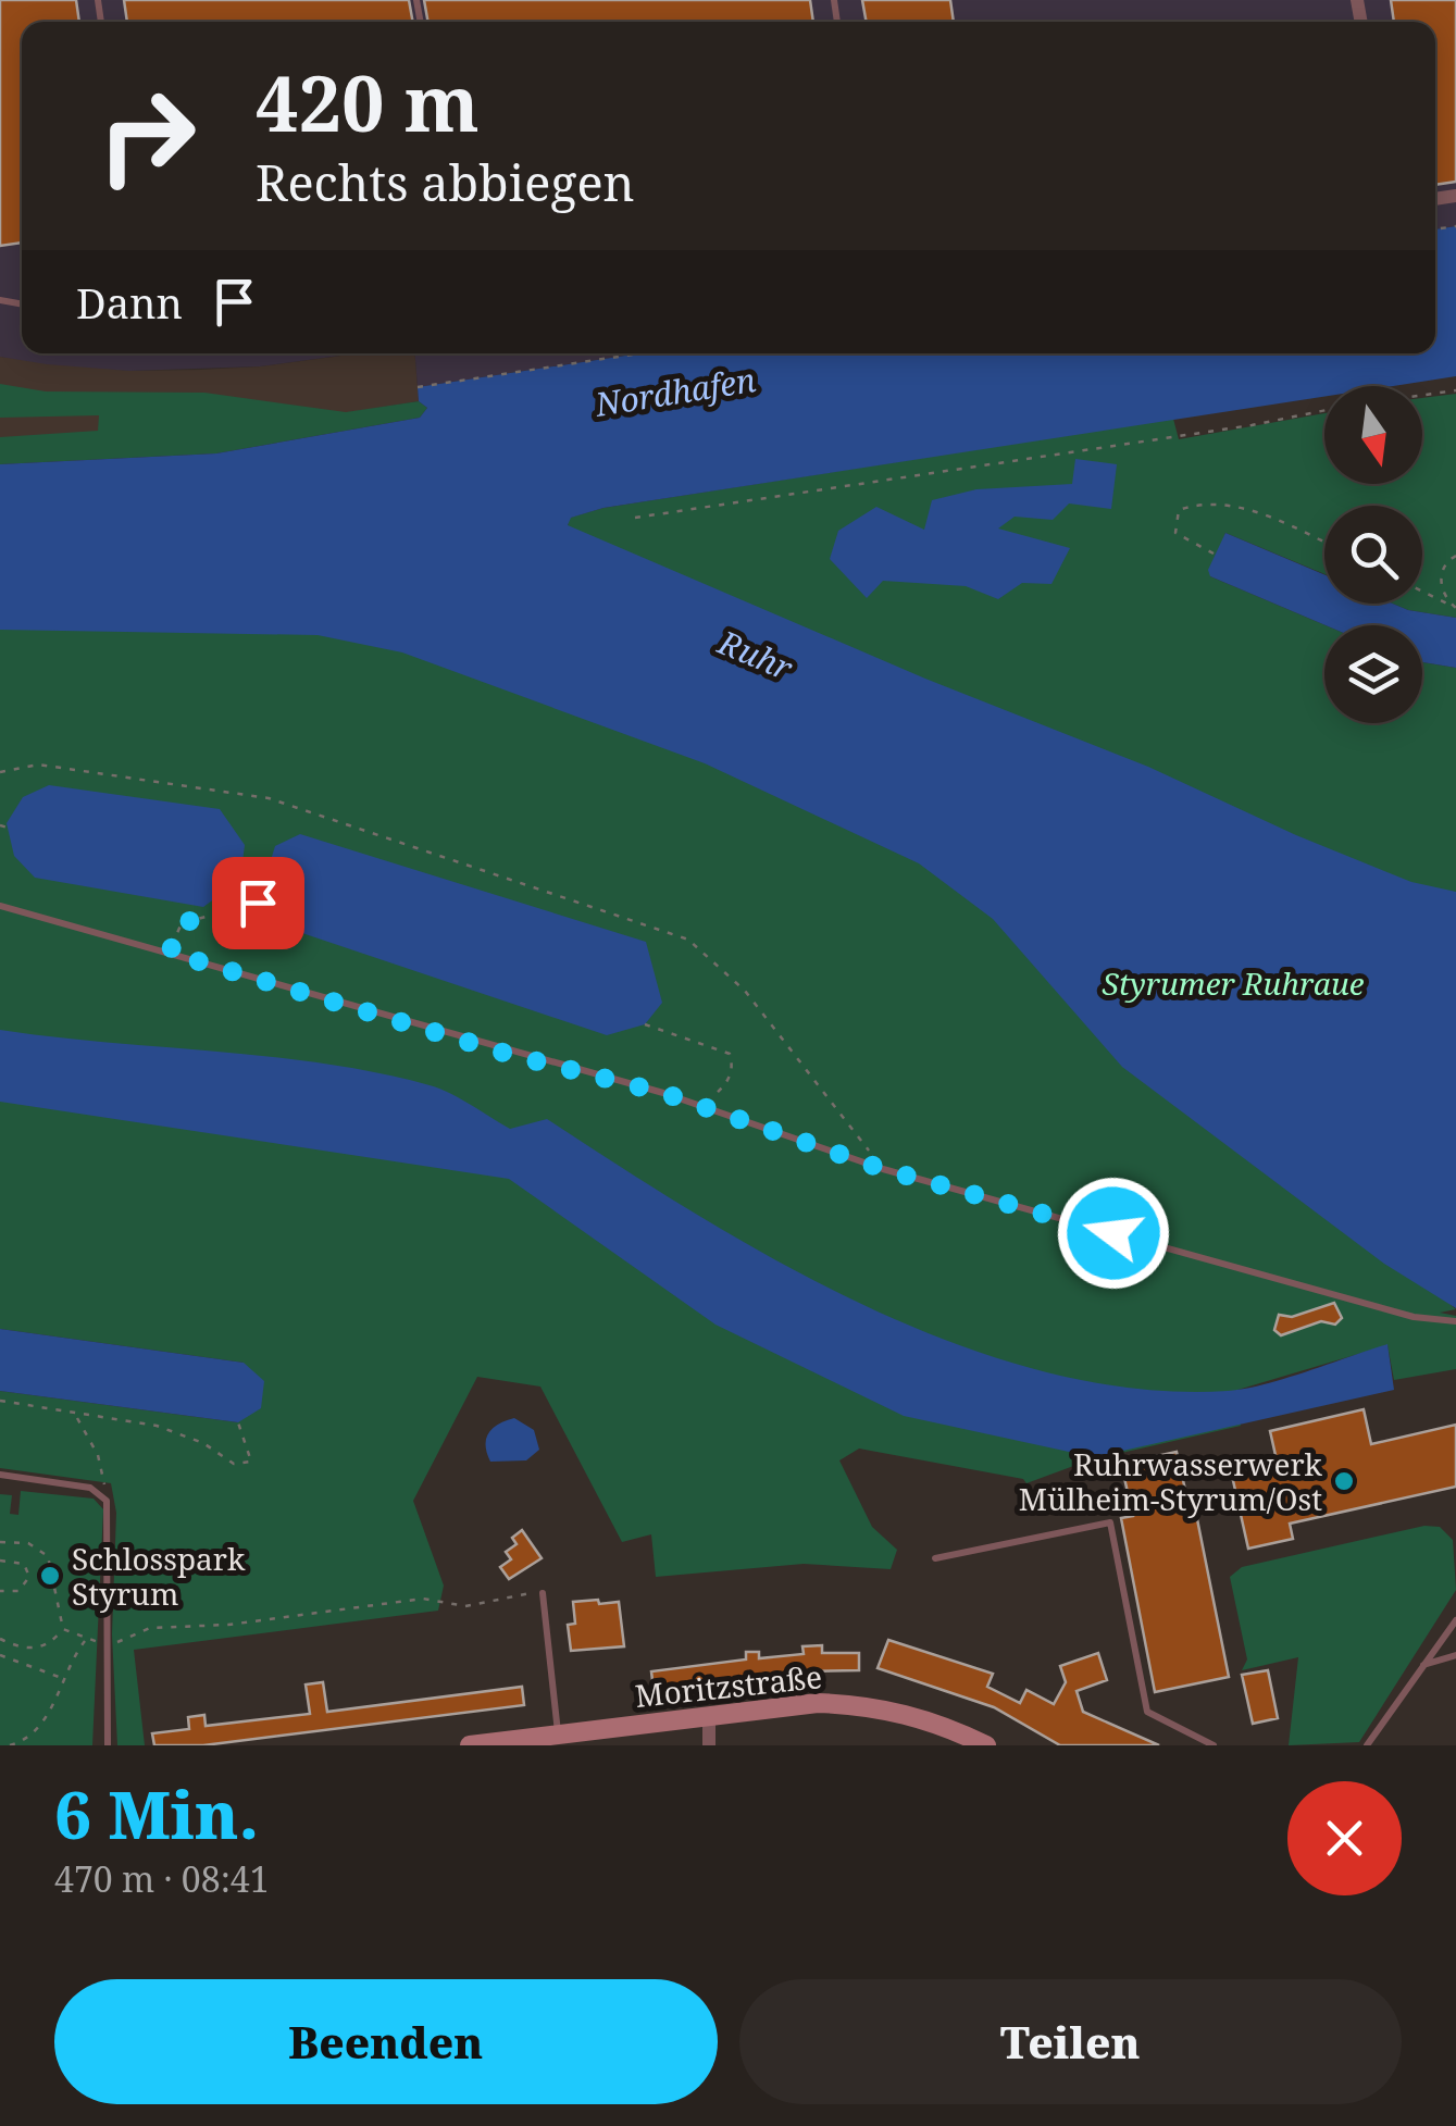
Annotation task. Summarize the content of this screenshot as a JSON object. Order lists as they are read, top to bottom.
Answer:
{
  "streets": {
    "main road": ["Moritzstraße"]
  },
  "water": ["Nordhafen", "Ruhr"],
  "parks": ["Styrumer Ruhraue"],
  "places": ["Ruhrwasserwerk Mülheim-Styrum/Ost", "Schlosspark Styrum"],
  "north": "bottom",
  "page": {
    "turn": ["420 m", "Rechts abbiegen"],
    "then": "Dann",
    "heading": ["6 Min.", "470 m · 08:41"],
    "buttons": ["Beenden", "Teilen"]
  }
}
